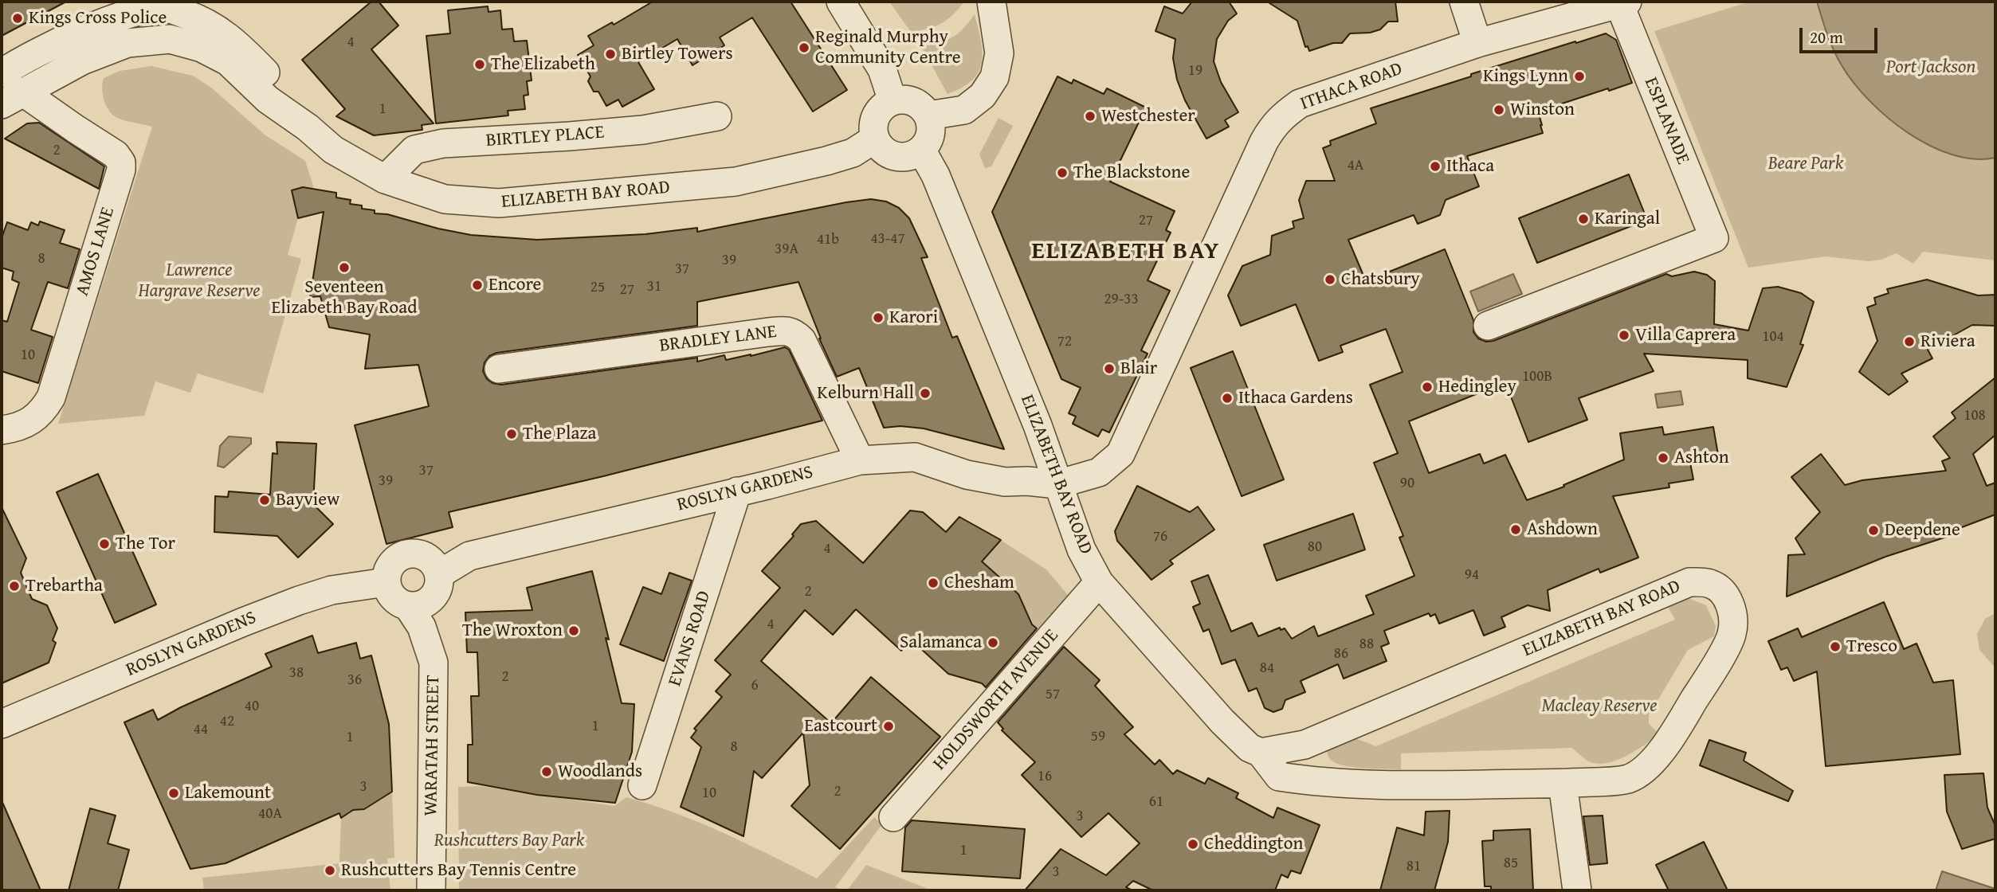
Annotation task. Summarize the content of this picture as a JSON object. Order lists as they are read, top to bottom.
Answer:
{
  "streets": {
    "street": [
      "ITHACA ROAD",
      "ESPLANADE",
      "BIRTLEY PLACE",
      "ELIZABETH BAY ROAD",
      "AMOS LANE",
      "BRADLEY LANE",
      "ROSLYN GARDENS",
      "EVANS ROAD",
      "HOLDSWORTH AVENUE",
      "WARATAH STREET"
    ]
  },
  "crossings": [
    ["ITHACA ROAD", "ESPLANADE"],
    ["ITHACA ROAD", "ELIZABETH BAY ROAD"],
    ["ITHACA ROAD", "ROSLYN GARDENS"],
    ["BIRTLEY PLACE", "ELIZABETH BAY ROAD"],
    ["ELIZABETH BAY ROAD", "AMOS LANE"],
    ["ELIZABETH BAY ROAD", "ROSLYN GARDENS"],
    ["ELIZABETH BAY ROAD", "HOLDSWORTH AVENUE"],
    ["BRADLEY LANE", "ROSLYN GARDENS"],
    ["ROSLYN GARDENS", "EVANS ROAD"],
    ["ROSLYN GARDENS", "WARATAH STREET"]
  ],
  "districts": ["ELIZABETH BAY"],
  "water": ["Port Jackson"],
  "parks": [
    "Beare Park",
    "Lawrence Hargrave Reserve",
    "Macleay Reserve",
    "Rushcutters Bay Park"
  ],
  "places": [
    "Kings Cross Police",
    "Reginald Murphy Community Centre",
    "Birtley Towers",
    "The Elizabeth",
    "Kings Lynn",
    "Winston",
    "Westchester",
    "Ithaca",
    "The Blackstone",
    "Karingal",
    "Seventeen Elizabeth Bay Road",
    "Chatsbury",
    "Encore",
    "Karori",
    "Villa Caprera",
    "Riviera",
    "Blair",
    "Hedingley",
    "Kelburn Hall",
    "Ithaca Gardens",
    "The Plaza",
    "Ashton",
    "Bayview",
    "Ashdown",
    "Deepdene",
    "The Tor",
    "Chesham",
    "Trebartha",
    "The Wroxton",
    "Salamanca",
    "Tresco",
    "Eastcourt",
    "Woodlands",
    "Lakemount",
    "Cheddington",
    "Rushcutters Bay Tennis Centre"
  ],
  "house_numbers": [
    "4",
    "19",
    "1",
    "2",
    "4A",
    "27",
    "43-47",
    "41b",
    "39A",
    "8",
    "39",
    "37",
    "31",
    "25",
    "27",
    "29-33",
    "104",
    "72",
    "10",
    "100B",
    "108",
    "37",
    "39",
    "90",
    "76",
    "80",
    "4",
    "94",
    "2",
    "4",
    "88",
    "86",
    "84",
    "38",
    "2",
    "36",
    "6",
    "57",
    "40",
    "42",
    "1",
    "44",
    "59",
    "1",
    "8",
    "16",
    "3",
    "2",
    "10",
    "61",
    "40A",
    "3",
    "1",
    "85",
    "81",
    "3"
  ],
  "scale_bar": "20 m"
}
